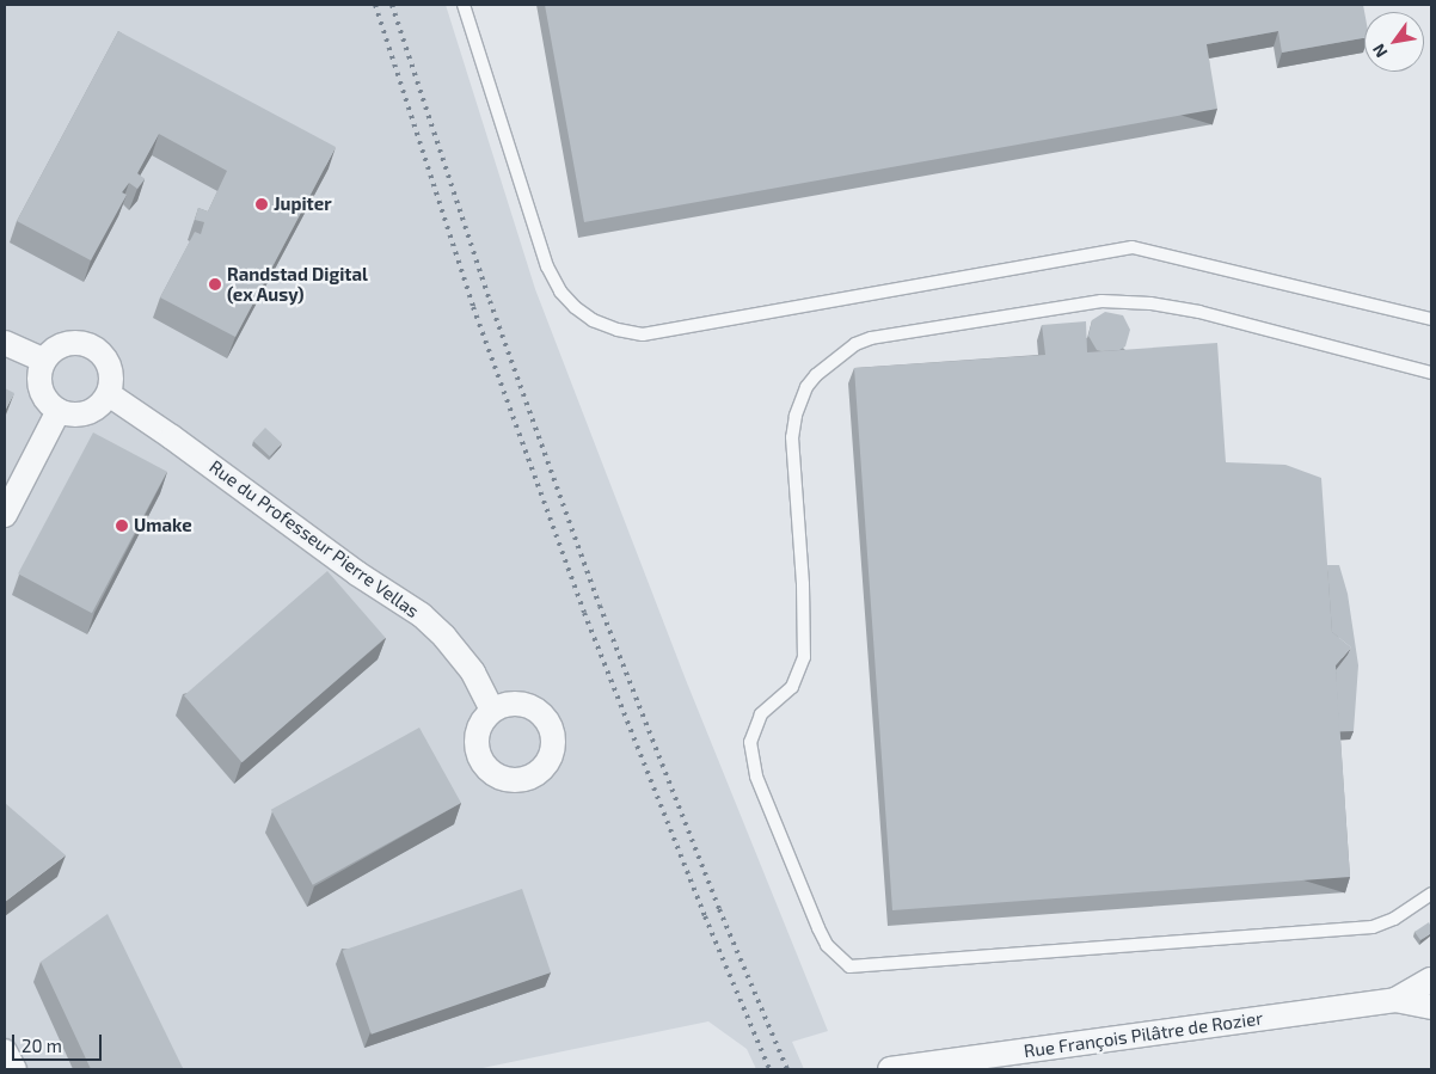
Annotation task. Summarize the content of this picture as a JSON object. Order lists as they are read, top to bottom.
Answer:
{
  "streets": {
    "street": ["Rue du Professeur Pierre Vellas", "Rue François Pilâtre de Rozier"]
  },
  "places": ["Jupiter", "Randstad Digital (ex Ausy)", "Umake"],
  "scale_bar": "20 m",
  "north": "bottom left"
}
